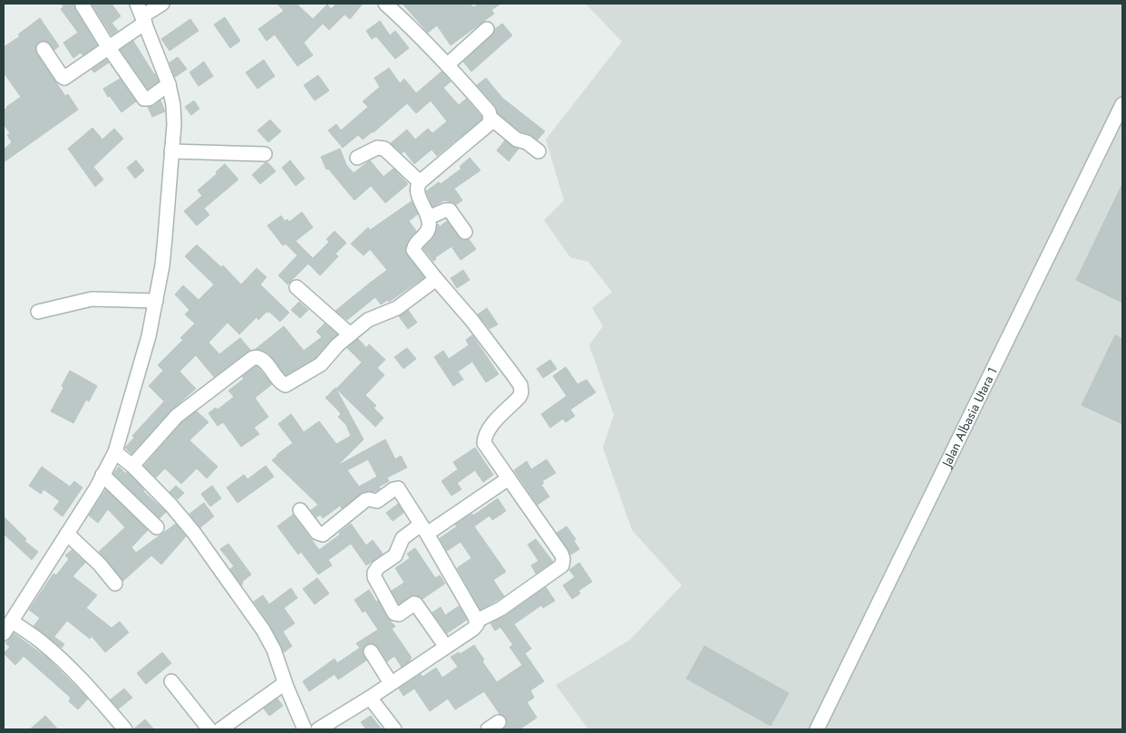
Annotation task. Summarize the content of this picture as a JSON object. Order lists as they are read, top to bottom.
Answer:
{
  "streets": {
    "street": ["Jalan Albasia Utara 1"]
  }
}
